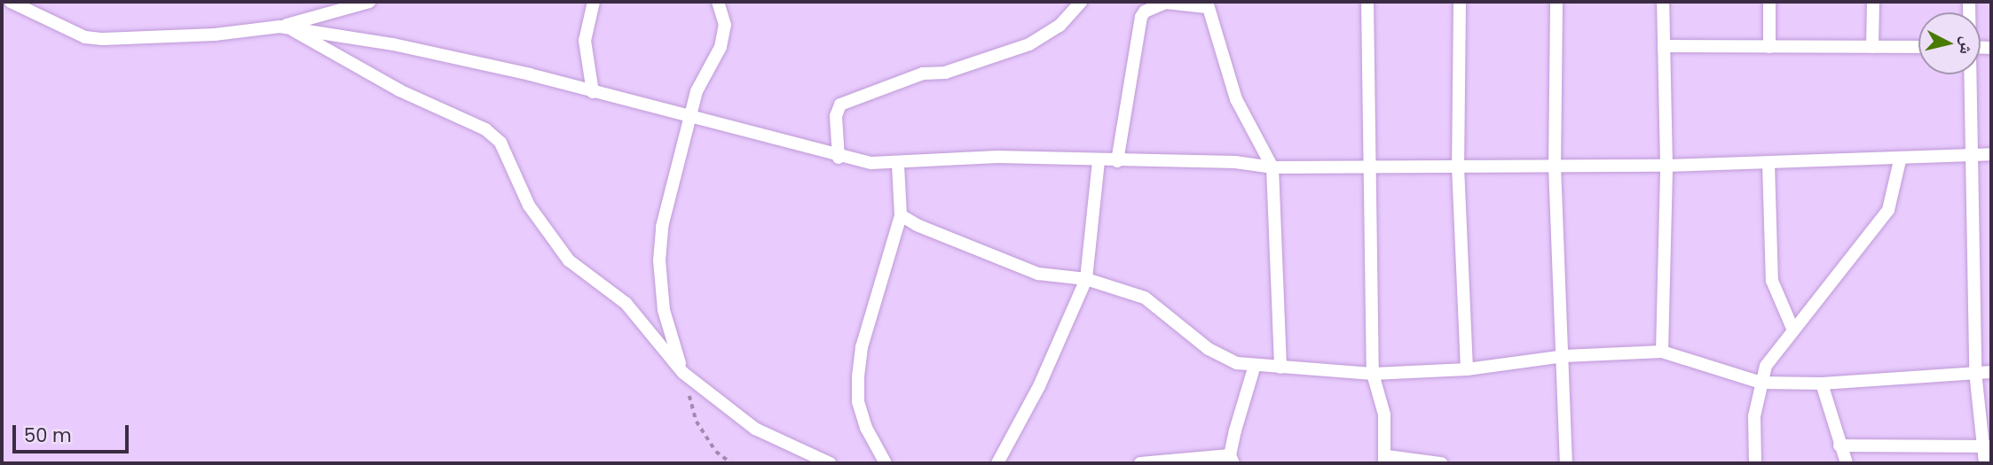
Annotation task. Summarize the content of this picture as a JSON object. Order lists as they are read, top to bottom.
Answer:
{
  "scale_bar": "50 m",
  "north": "right"
}
